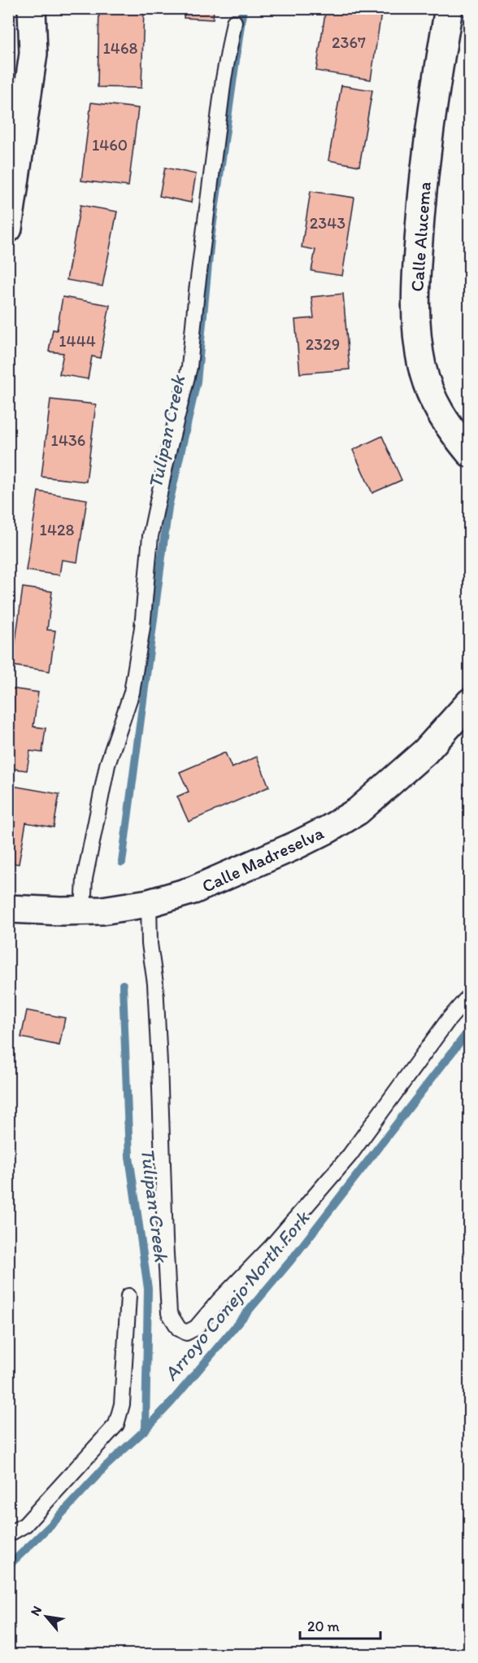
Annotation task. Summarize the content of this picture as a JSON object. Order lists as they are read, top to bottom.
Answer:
{
  "streets": {
    "street": ["Calle Alucema", "Calle Madreselva"]
  },
  "water": ["Tulipan Creek", "Arroyo Conejo North Fork"],
  "house_numbers": [
    "2367",
    "1468",
    "1460",
    "2343",
    "1444",
    "2329",
    "1436",
    "1428"
  ],
  "scale_bar": "20 m",
  "north": "top left"
}
